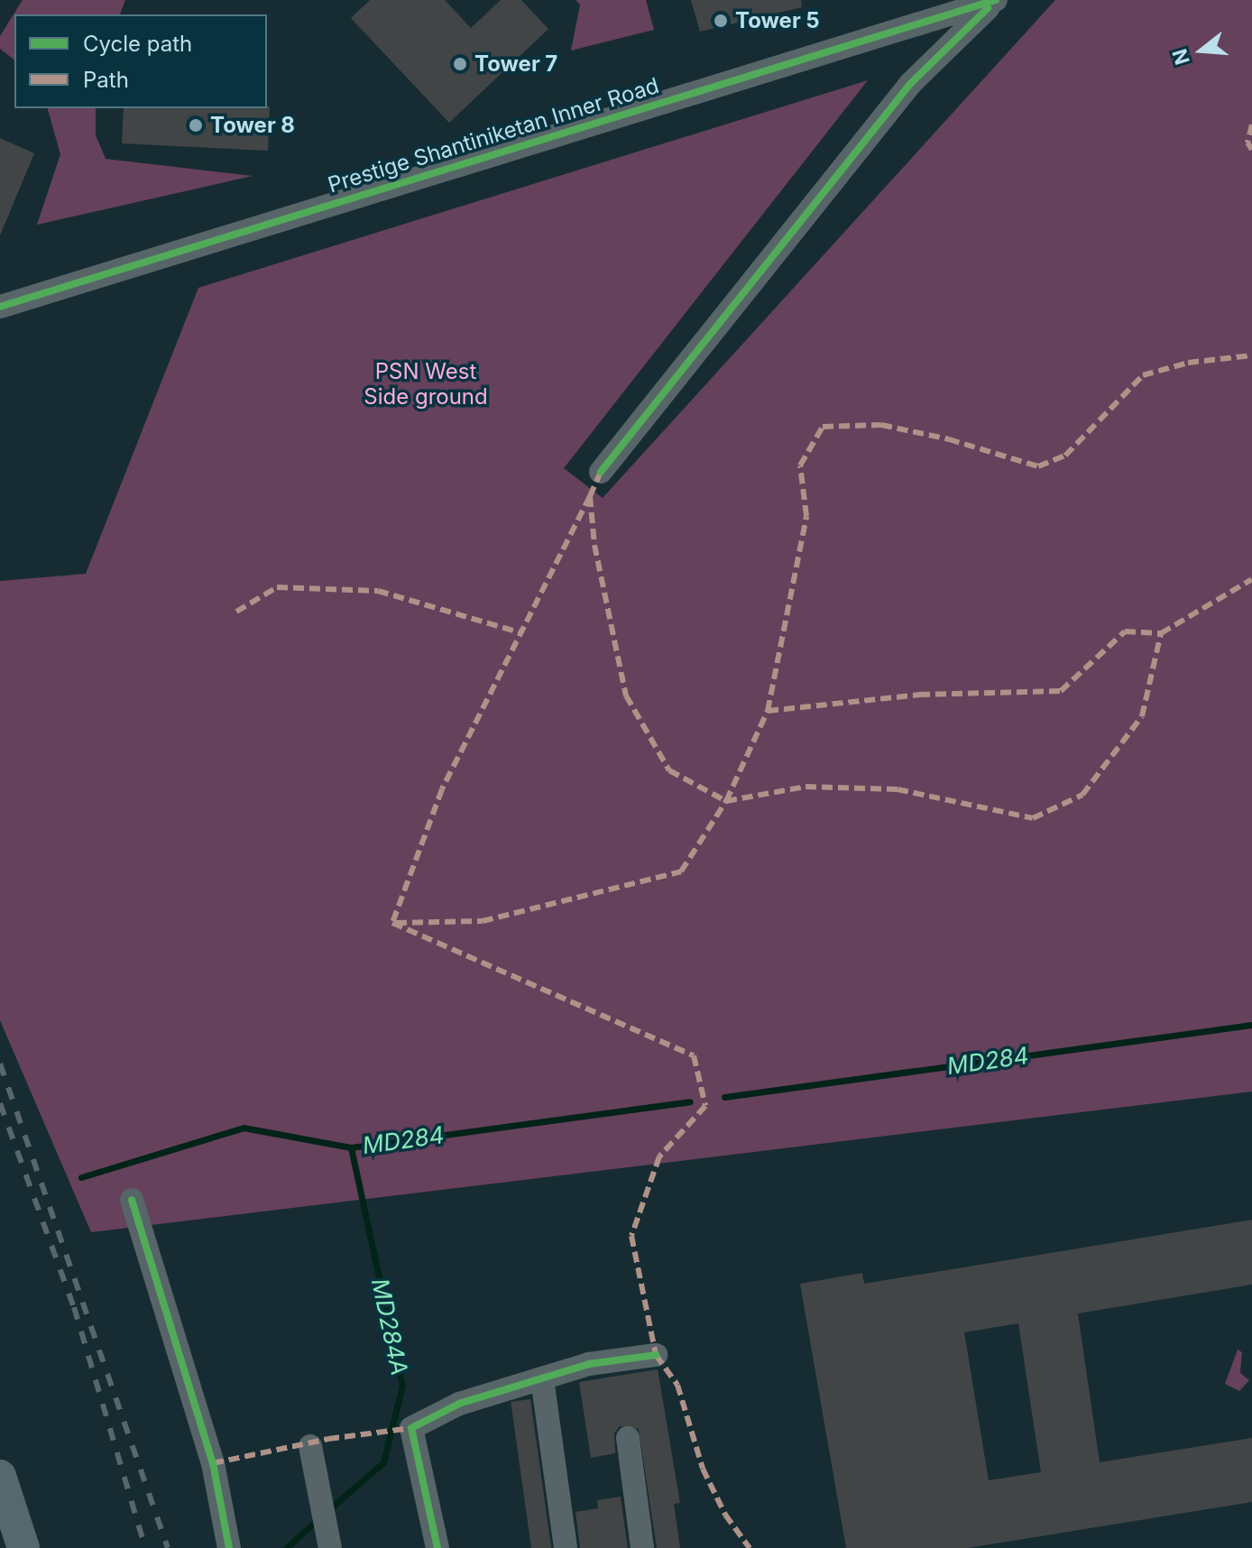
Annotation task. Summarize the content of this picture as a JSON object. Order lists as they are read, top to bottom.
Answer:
{
  "streets": {
    "street": ["Prestige Shantiniketan Inner Road"]
  },
  "water": ["MD284", "MD284A"],
  "parks": ["PSN West Side ground"],
  "places": ["Tower 5", "Tower 7", "Tower 8"],
  "legend": ["Cycle path", "Path"],
  "north": "left"
}
